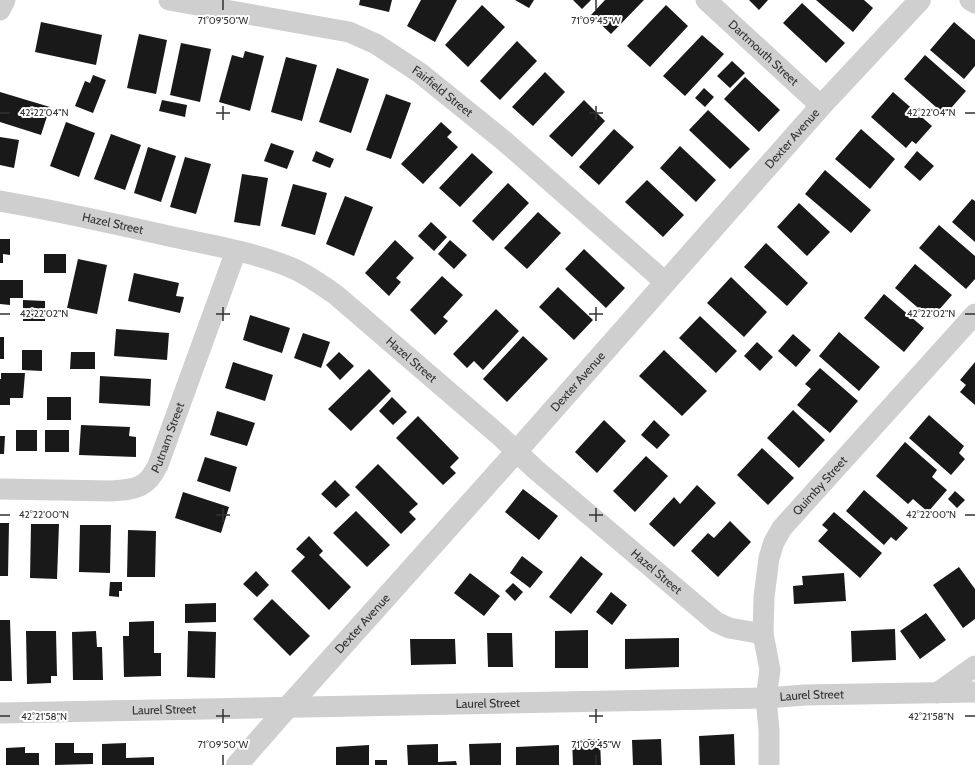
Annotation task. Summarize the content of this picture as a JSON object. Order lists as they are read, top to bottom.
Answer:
{
  "streets": {
    "street": [
      "Dartmouth Street",
      "Fairfield Street",
      "Dexter Avenue",
      "Hazel Street",
      "Putnam Street",
      "Quimby Street",
      "Laurel Street"
    ]
  },
  "crossings": [
    ["Dartmouth Street", "Dexter Avenue"],
    ["Fairfield Street", "Dexter Avenue"],
    ["Dexter Avenue", "Hazel Street"],
    ["Dexter Avenue", "Laurel Street"],
    ["Hazel Street", "Putnam Street"],
    ["Hazel Street", "Quimby Street"],
    ["Quimby Street", "Laurel Street"]
  ],
  "coordinates": [
    "71°09'50\"W",
    "71°09'45\"W",
    "42°22'04\"N",
    "42°22'02\"N",
    "42°22'00\"N",
    "42°21'58\"N"
  ]
}
